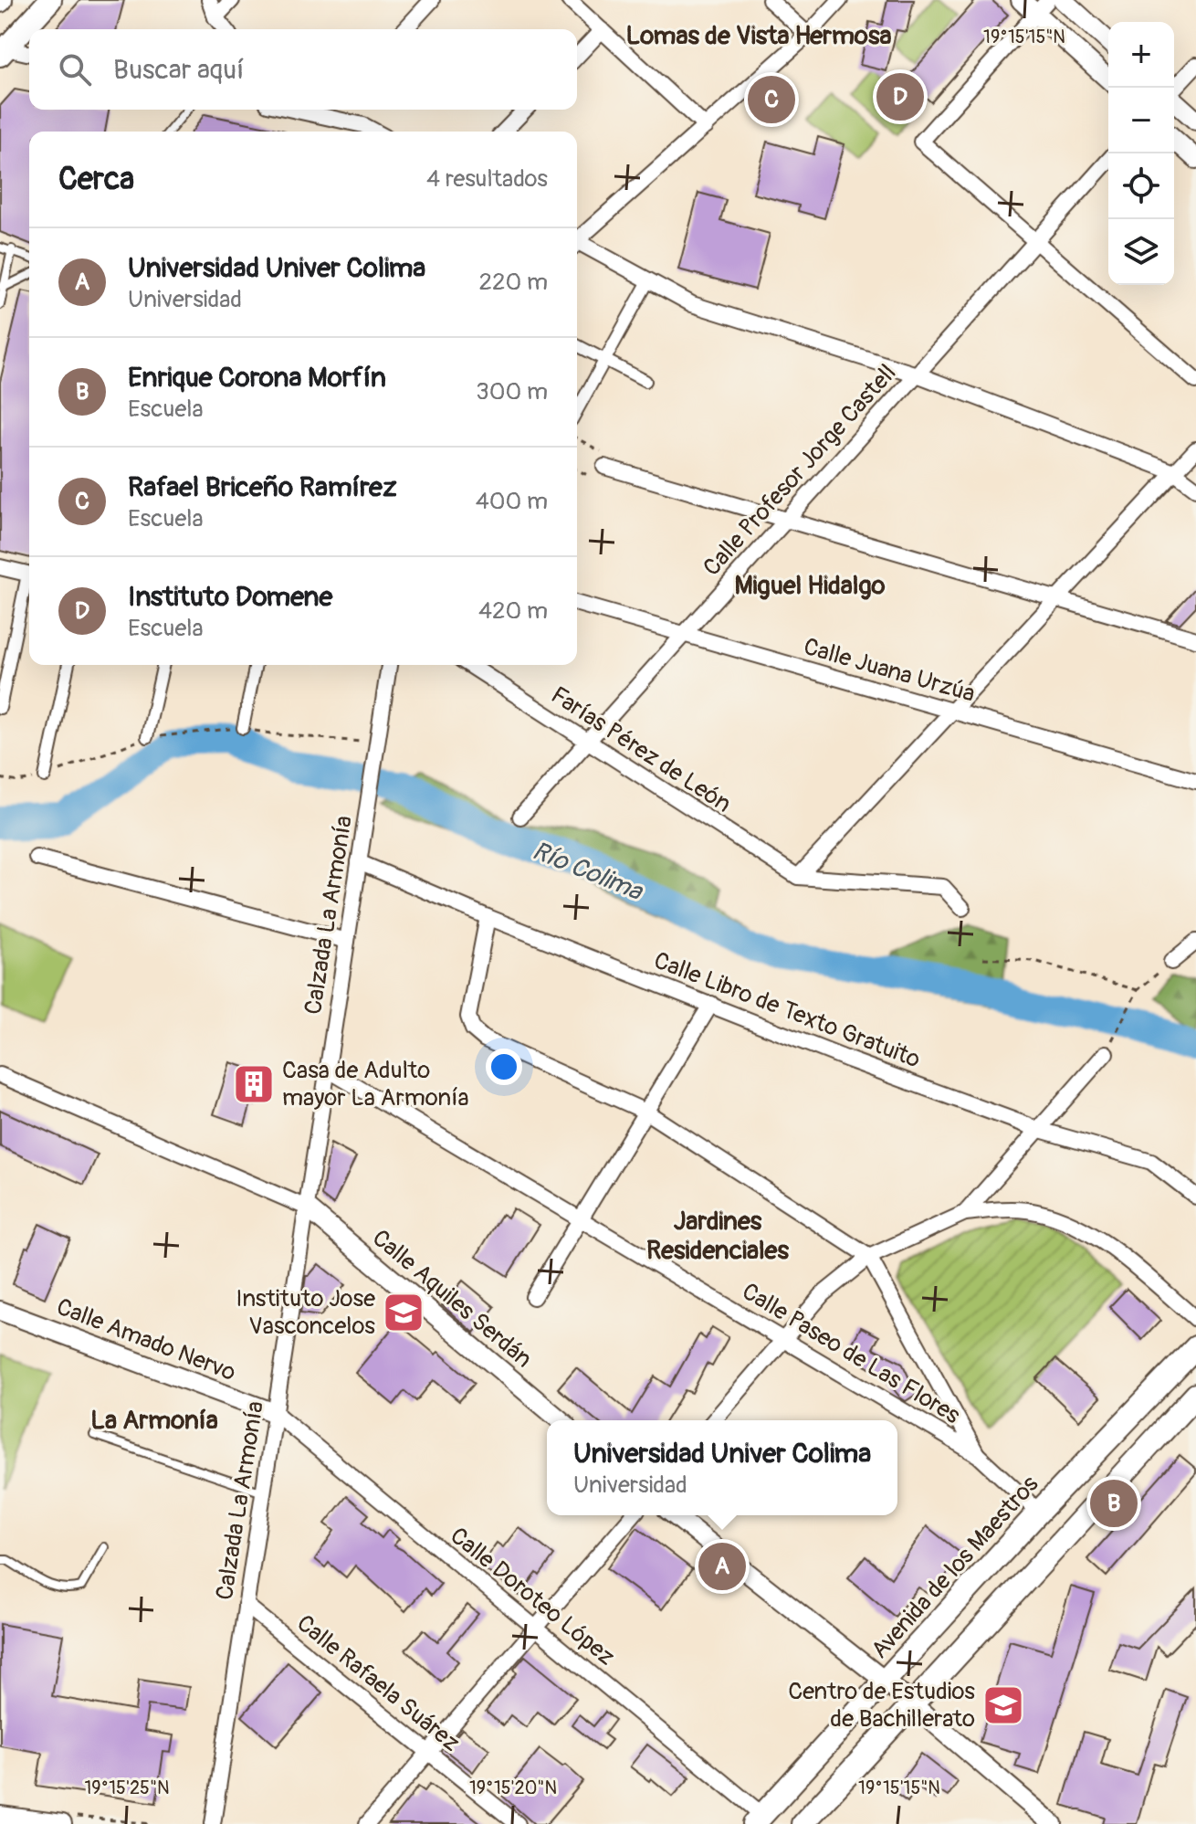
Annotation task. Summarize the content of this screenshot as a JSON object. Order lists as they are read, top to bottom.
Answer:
{
  "streets": {
    "main road": ["Avenida de los Maestros"],
    "street": [
      "Calle Profesor Jorge Castell",
      "Calle Juana Urzúa",
      "Farías Pérez de León",
      "Calzada La Armonía",
      "Calle Libro de Texto Gratuito",
      "Calle Aquiles Serdán",
      "Calle Amado Nervo",
      "Calle Paseo de Las Flores",
      "Calle Doroteo López",
      "Calle Rafaela Suárez"
    ]
  },
  "crossings": [
    ["Calle Profesor Jorge Castell", "Calle Juana Urzúa"],
    ["Calle Profesor Jorge Castell", "Farías Pérez de León"],
    ["Calzada La Armonía", "Calle Libro de Texto Gratuito"],
    ["Calzada La Armonía", "Calle Aquiles Serdán"],
    ["Calzada La Armonía", "Calle Amado Nervo"],
    ["Calzada La Armonía", "Calle Paseo de Las Flores"],
    ["Calzada La Armonía", "Calle Doroteo López"],
    ["Calzada La Armonía", "Calle Rafaela Suárez"],
    ["Calle Amado Nervo", "Calle Doroteo López"],
    ["Calle Paseo de Las Flores", "Avenida de los Maestros"],
    ["Avenida de los Maestros", "Calle Doroteo López"]
  ],
  "districts": [
    "Lomas de Vista Hermosa",
    "Miguel Hidalgo",
    "Jardines Residenciales",
    "La Armonía"
  ],
  "water": ["Río Colima"],
  "places": {
    "building": ["Casa de Adulto mayor La Armonía"],
    "school or university": ["Instituto Jose Vasconcelos", "Centro de Estudios de Bachillerato"]
  },
  "page": {
    "map_buttons": ["+", "−"],
    "search": "Buscar aquí",
    "pins": [
      "D",
      "C",
      "B",
      "A"
    ],
    "heading": ["Cerca", "4 resultados"],
    "list": [
      {
        "mark": "A",
        "name": "Universidad Univer Colima",
        "note": "Universidad",
        "value": "220 m"
      },
      {
        "mark": "B",
        "name": "Enrique Corona Morfín",
        "note": "Escuela",
        "value": "300 m"
      },
      {
        "mark": "C",
        "name": "Rafael Briceño Ramírez",
        "note": "Escuela",
        "value": "400 m"
      },
      {
        "mark": "D",
        "name": "Instituto Domene",
        "note": "Escuela",
        "value": "420 m"
      }
    ],
    "popup": ["Universidad Univer Colima", "Universidad"]
  },
  "coordinates": ["19°15'15\"N", "19°15'25\"N", "19°15'20\"N"]
}
